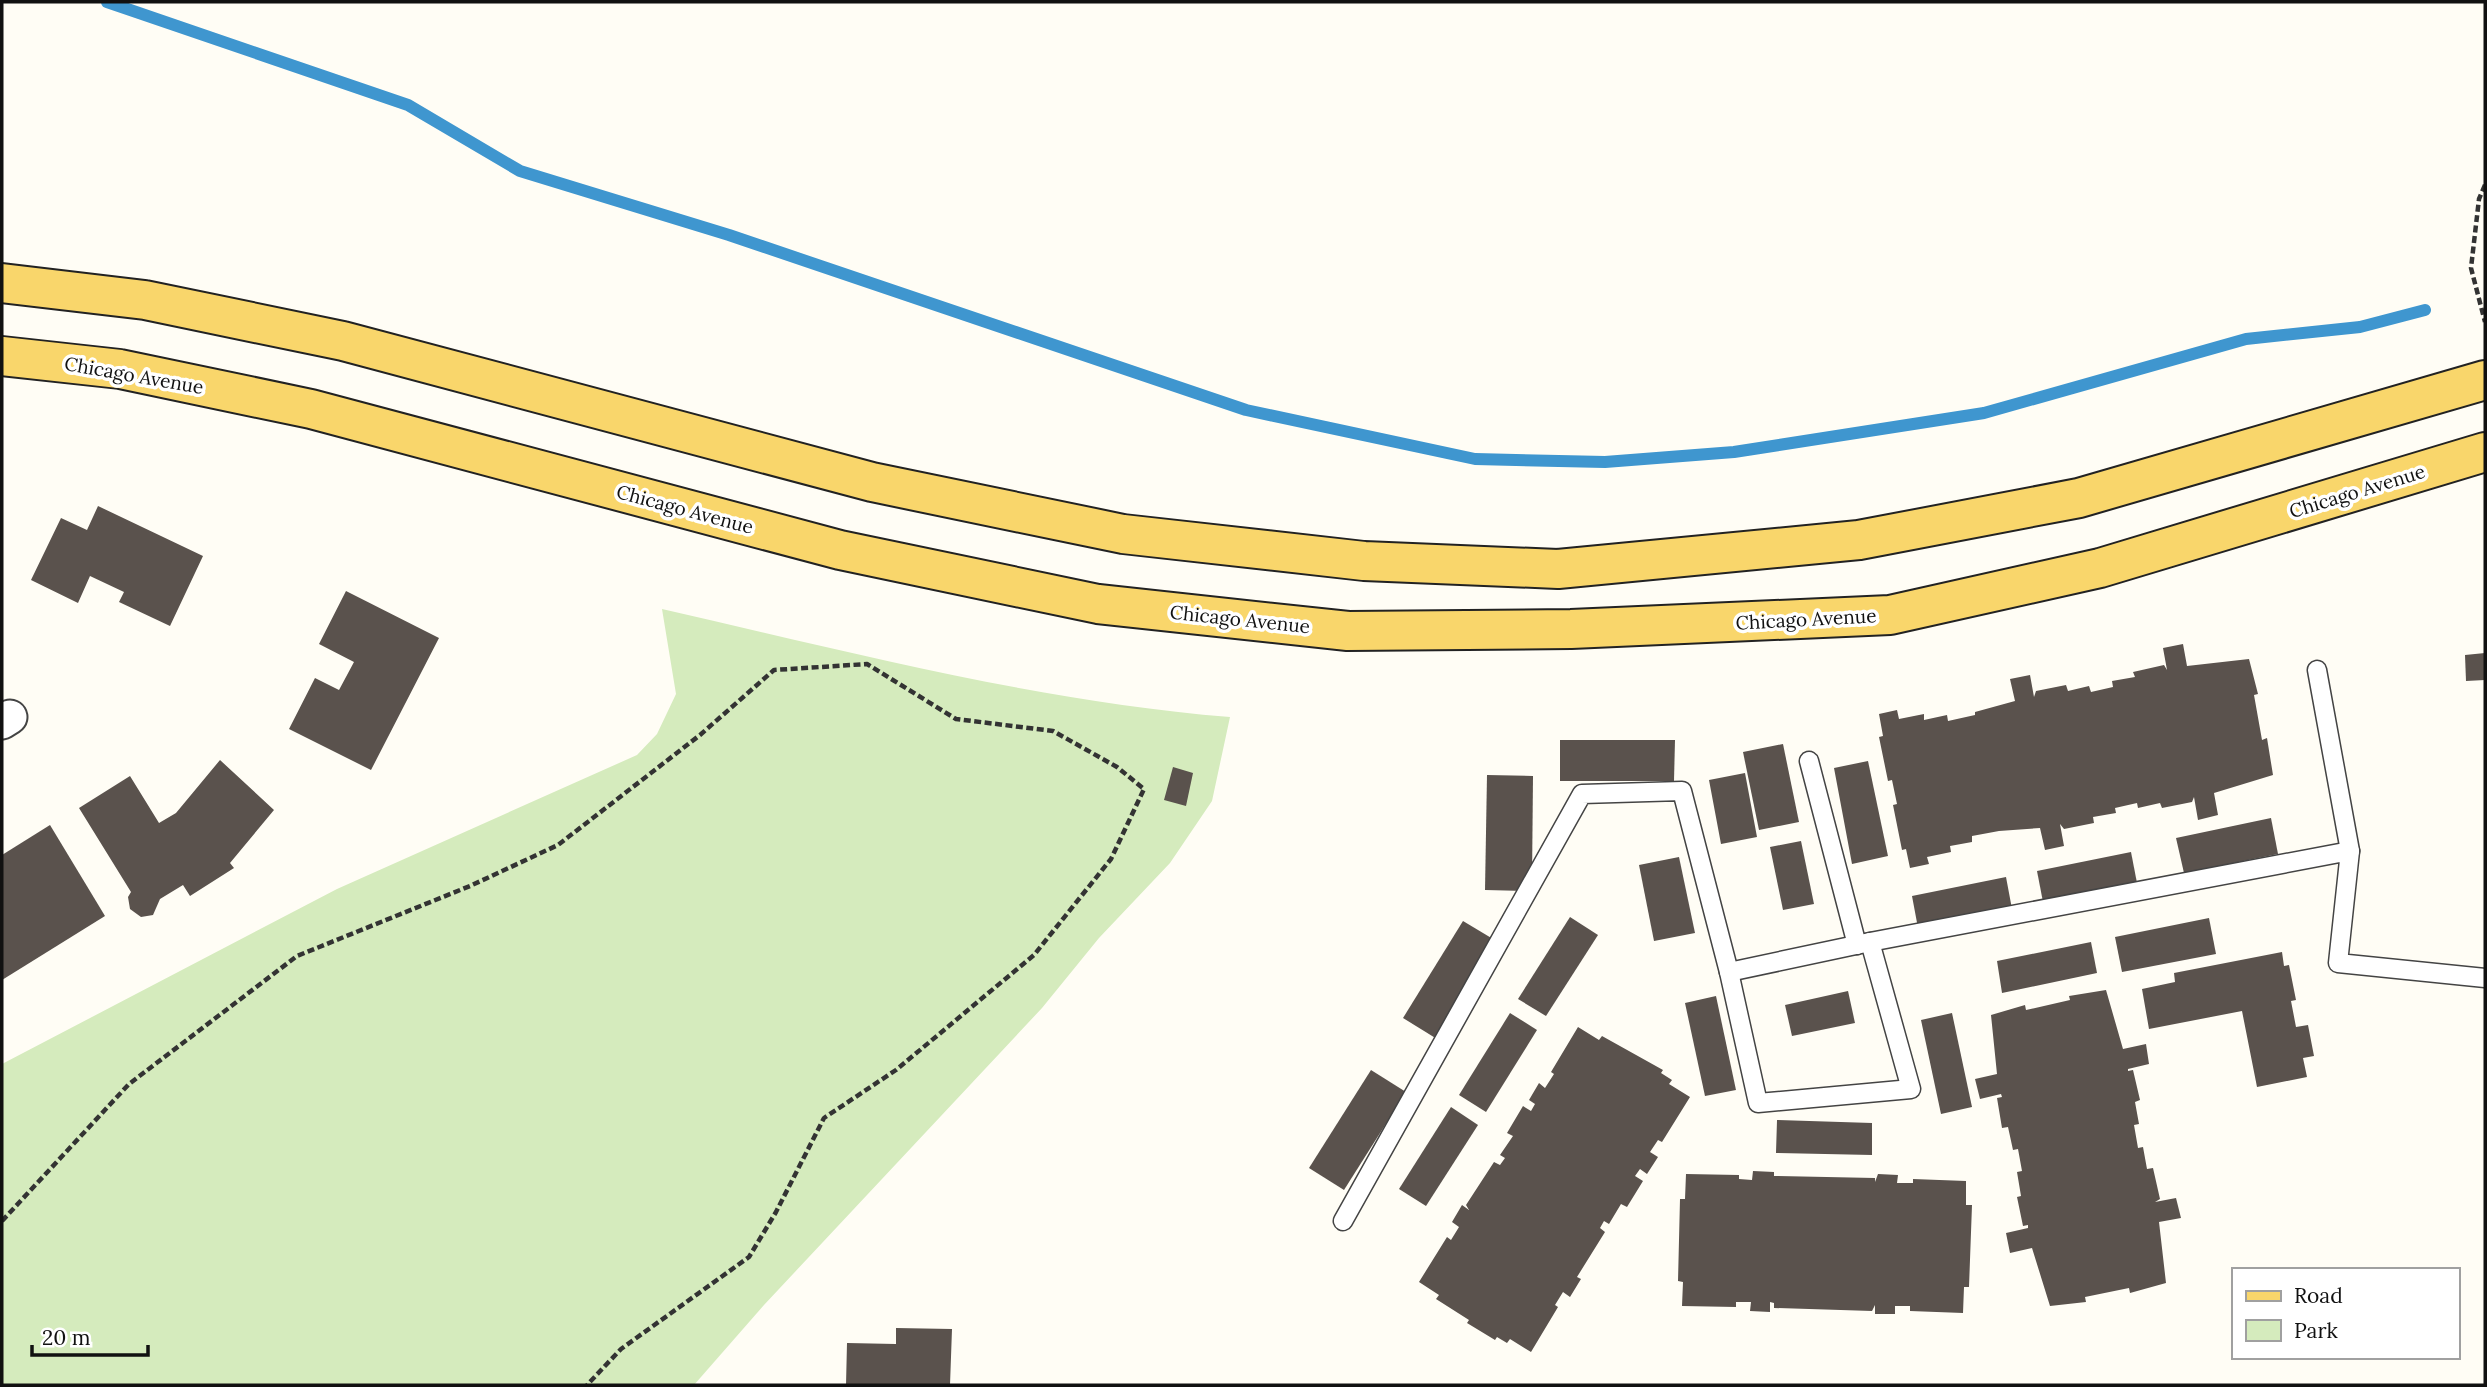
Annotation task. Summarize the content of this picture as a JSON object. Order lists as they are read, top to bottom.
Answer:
{
  "streets": {
    "main road": ["Chicago Avenue"]
  },
  "legend": ["Road", "Park"],
  "scale_bar": "20 m"
}
